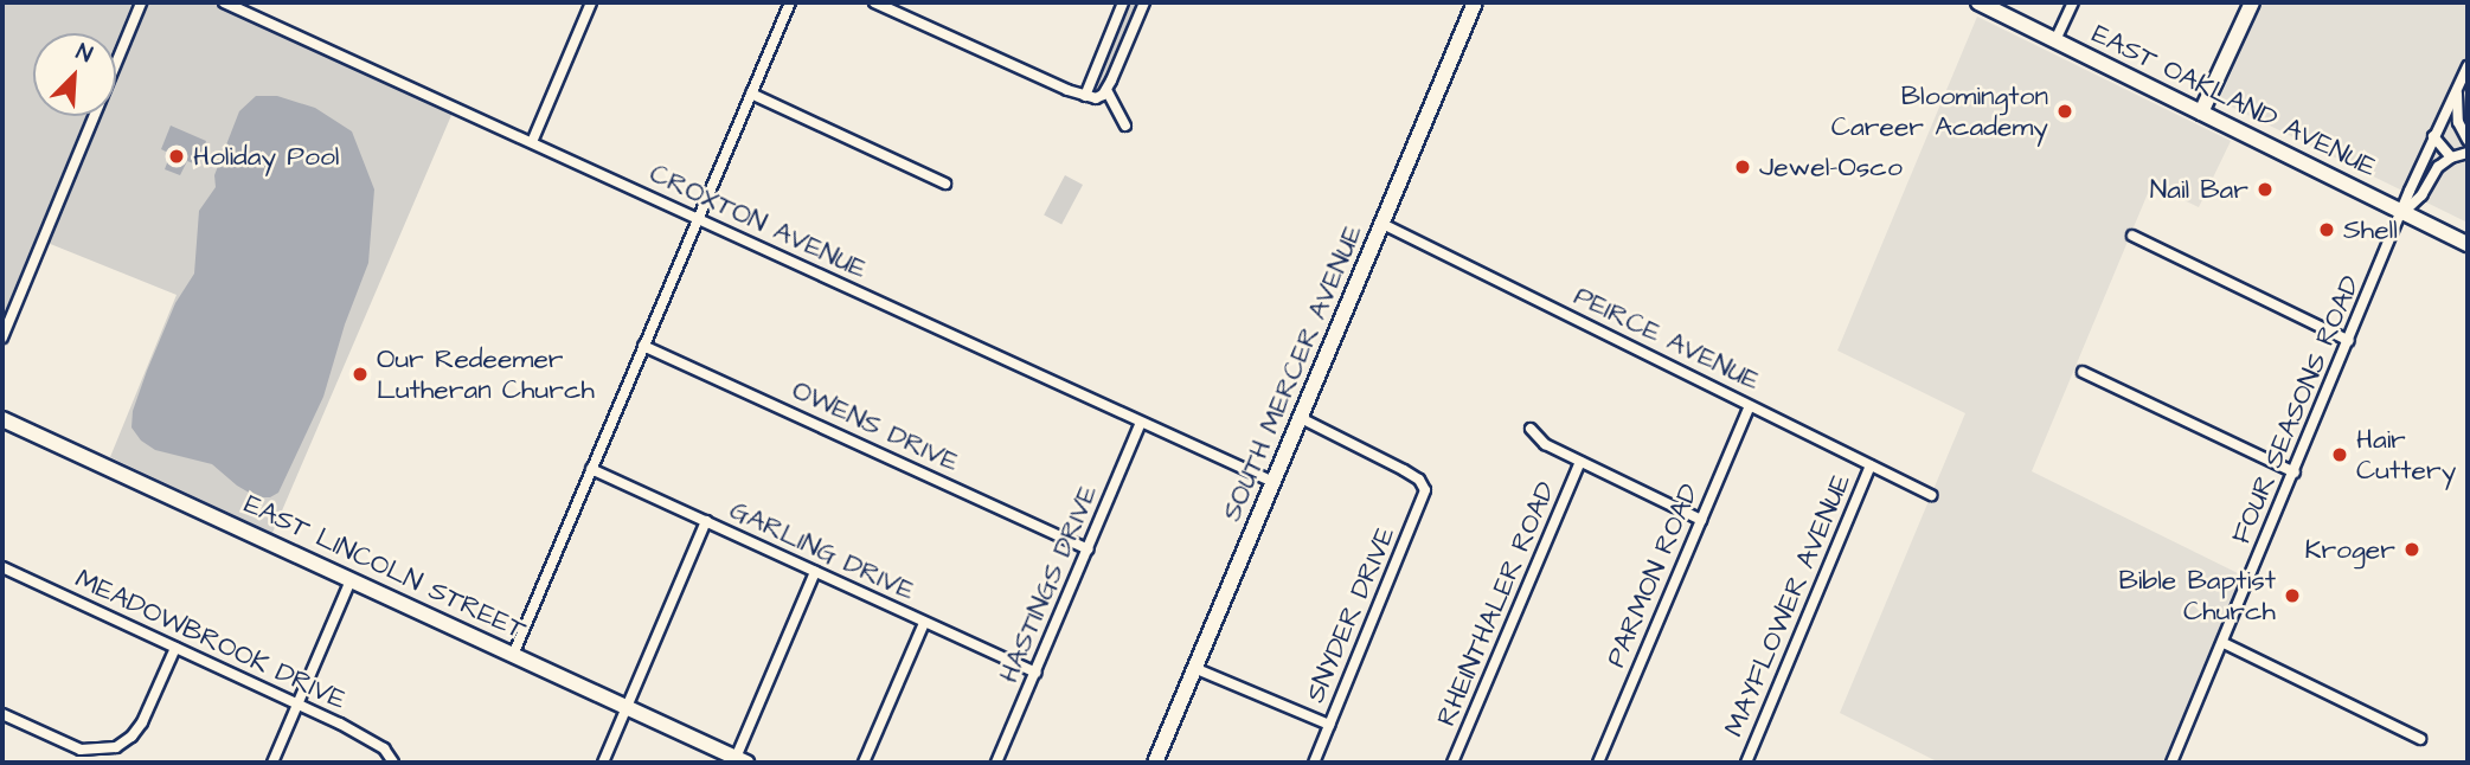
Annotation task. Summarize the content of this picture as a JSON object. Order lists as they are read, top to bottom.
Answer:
{
  "streets": {
    "main road": ["EAST OAKLAND AVENUE", "SOUTH MERCER AVENUE", "EAST LINCOLN STREET"],
    "street": [
      "CROXTON AVENUE",
      "PEIRCE AVENUE",
      "FOUR SEASONS ROAD",
      "OWENS DRIVE",
      "GARLING DRIVE",
      "PARMON ROAD",
      "HASTINGS DRIVE",
      "RHEINTHALER ROAD",
      "MAYFLOWER AVENUE",
      "SNYDER DRIVE",
      "MEADOWBROOK DRIVE"
    ]
  },
  "crossings": [
    ["EAST OAKLAND AVENUE", "FOUR SEASONS ROAD"],
    ["CROXTON AVENUE", "SOUTH MERCER AVENUE"],
    ["CROXTON AVENUE", "HASTINGS DRIVE"],
    ["PEIRCE AVENUE", "SOUTH MERCER AVENUE"],
    ["PEIRCE AVENUE", "PARMON ROAD"],
    ["PEIRCE AVENUE", "MAYFLOWER AVENUE"],
    ["SOUTH MERCER AVENUE", "SNYDER DRIVE"],
    ["OWENS DRIVE", "HASTINGS DRIVE"],
    ["GARLING DRIVE", "HASTINGS DRIVE"]
  ],
  "places": [
    "Bloomington Career Academy",
    "Holiday Pool",
    "Jewel-Osco",
    "Nail Bar",
    "Shell",
    "Our Redeemer Lutheran Church",
    "Hair Cuttery",
    "Kroger",
    "Bible Baptist Church"
  ],
  "north": "top right"
}
